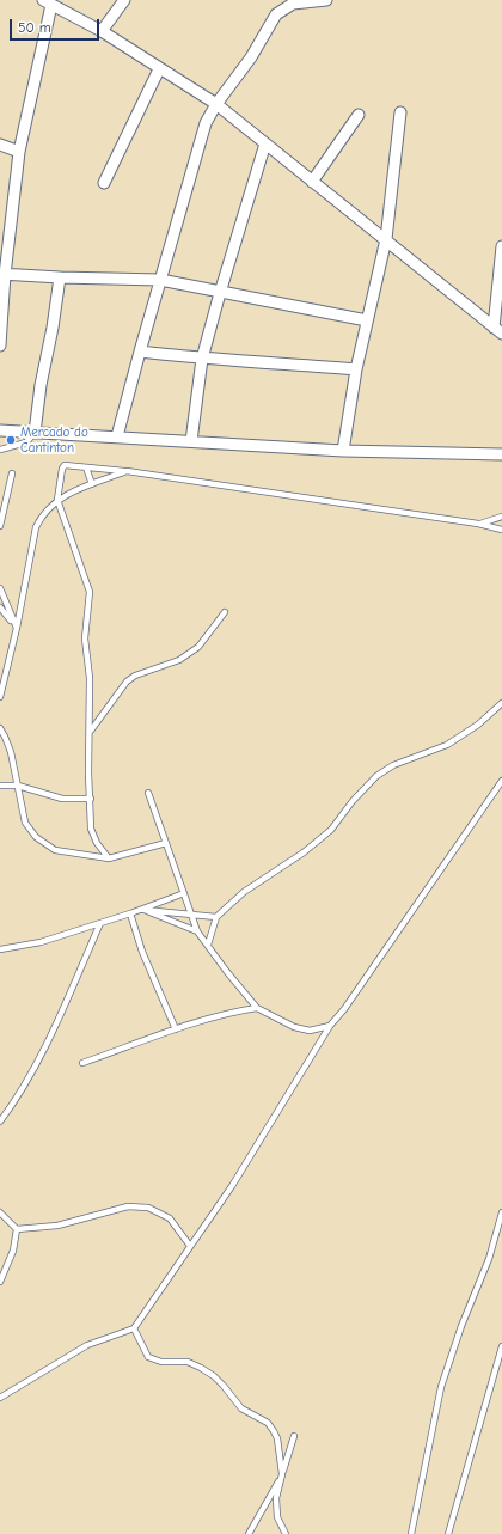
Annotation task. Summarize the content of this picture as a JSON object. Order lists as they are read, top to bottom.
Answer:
{
  "places": ["Mercado do Cantinton"],
  "scale_bar": "50 m"
}
